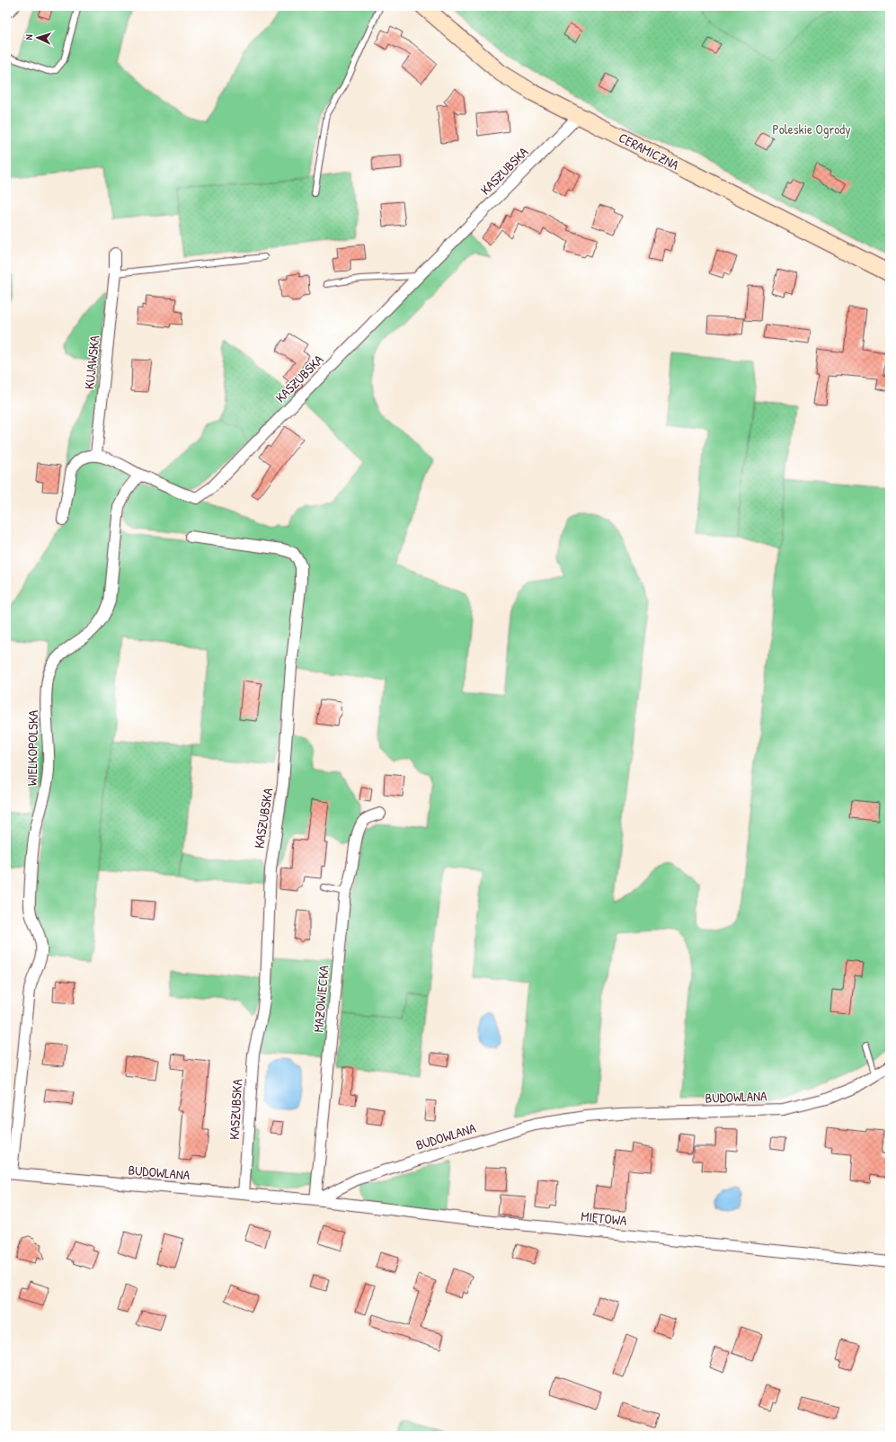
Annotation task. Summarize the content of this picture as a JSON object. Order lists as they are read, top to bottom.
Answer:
{
  "streets": {
    "street": [
      "CERAMICZNA",
      "KASZUBSKA",
      "KUJAWSKA",
      "WIELKOPOLSKA",
      "MAZOWIECKA",
      "BUDOWLANA",
      "MIĘTOWA"
    ]
  },
  "crossings": [
    ["CERAMICZNA", "KASZUBSKA"],
    ["KASZUBSKA", "WIELKOPOLSKA"],
    ["KASZUBSKA", "BUDOWLANA"],
    ["WIELKOPOLSKA", "BUDOWLANA"],
    ["MAZOWIECKA", "BUDOWLANA"],
    ["MAZOWIECKA", "MIĘTOWA"],
    ["BUDOWLANA", "MIĘTOWA"]
  ],
  "parks": ["Poleskie Ogrody"],
  "north": "left"
}
